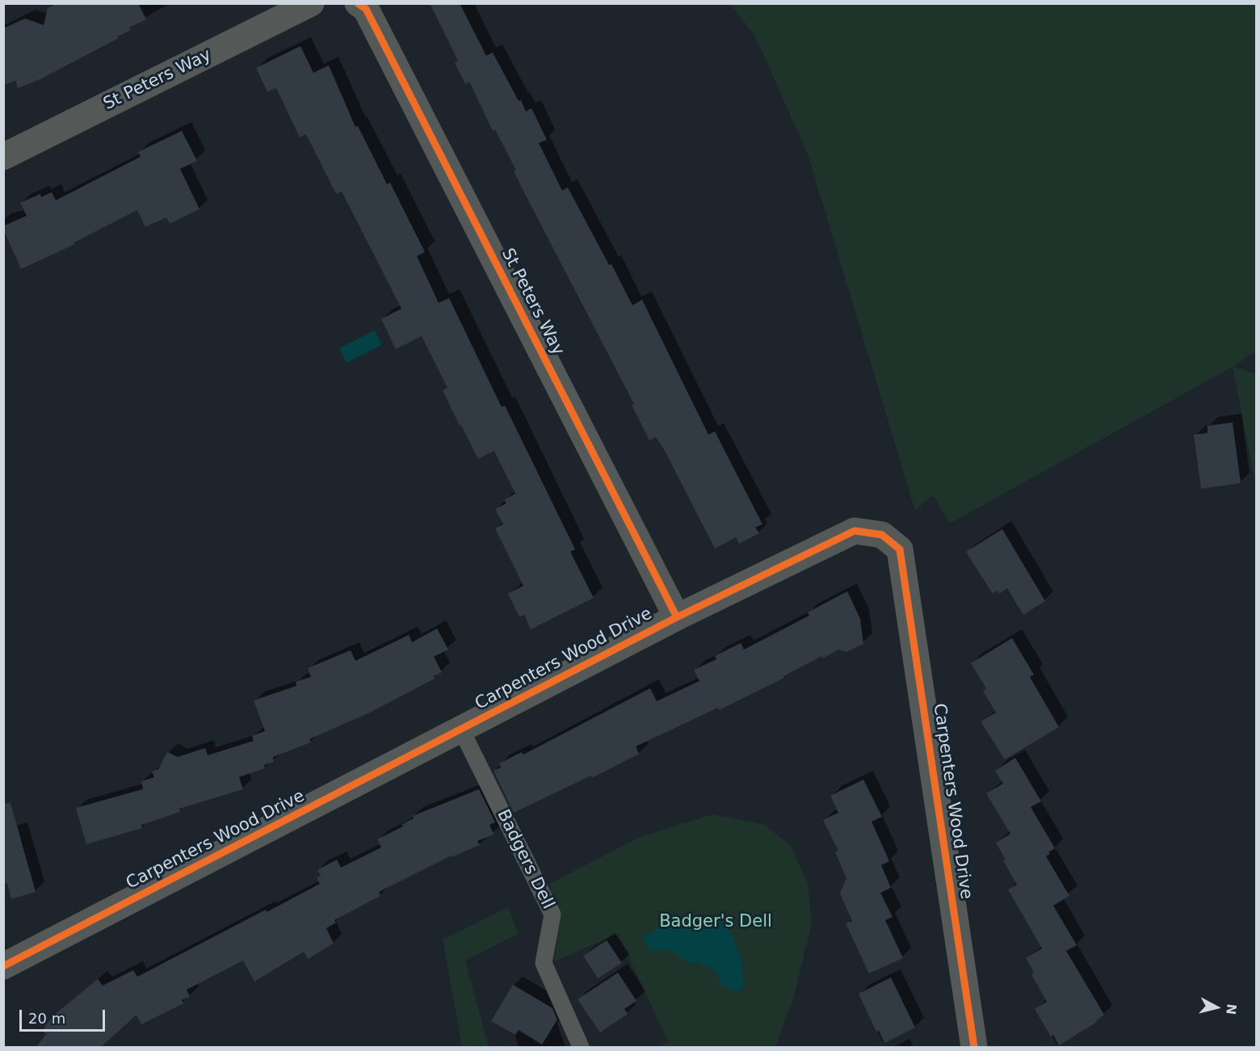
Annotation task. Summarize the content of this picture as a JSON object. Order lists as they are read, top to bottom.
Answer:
{
  "streets": {
    "street": ["St Peters Way", "Carpenters Wood Drive"],
    "lane": ["Badgers Dell"]
  },
  "crossings": [
    ["St Peters Way", "Carpenters Wood Drive"],
    ["Carpenters Wood Drive", "Badgers Dell"]
  ],
  "parks": ["Badger's Dell"],
  "scale_bar": "20 m",
  "north": "right"
}
